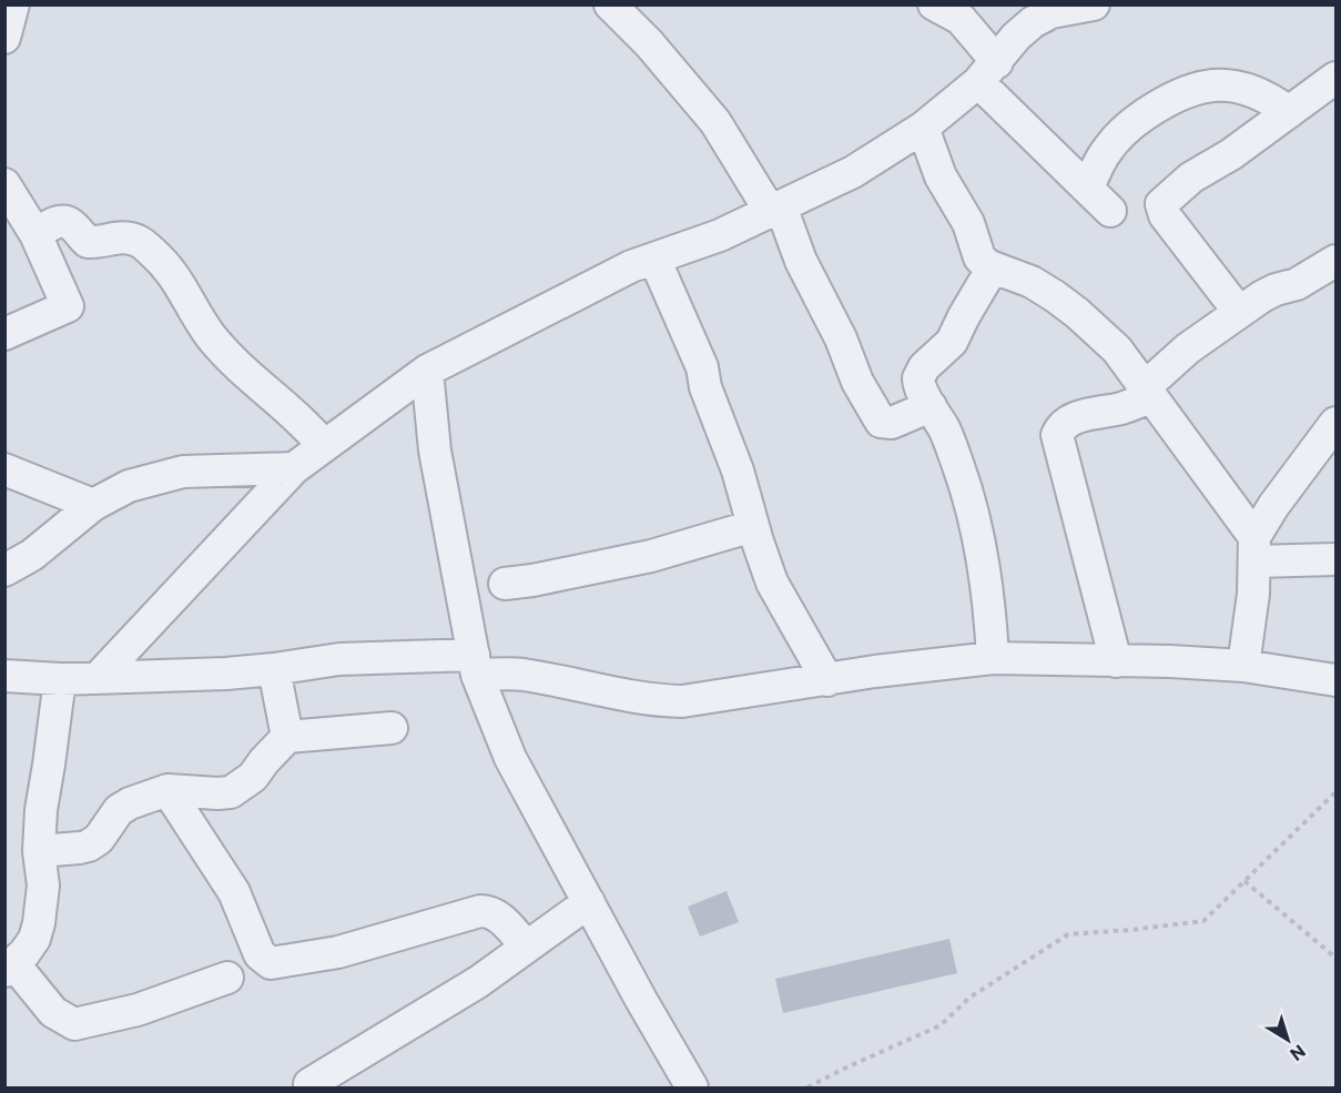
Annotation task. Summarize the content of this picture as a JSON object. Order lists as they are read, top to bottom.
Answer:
{
  "north": "bottom right"
}
